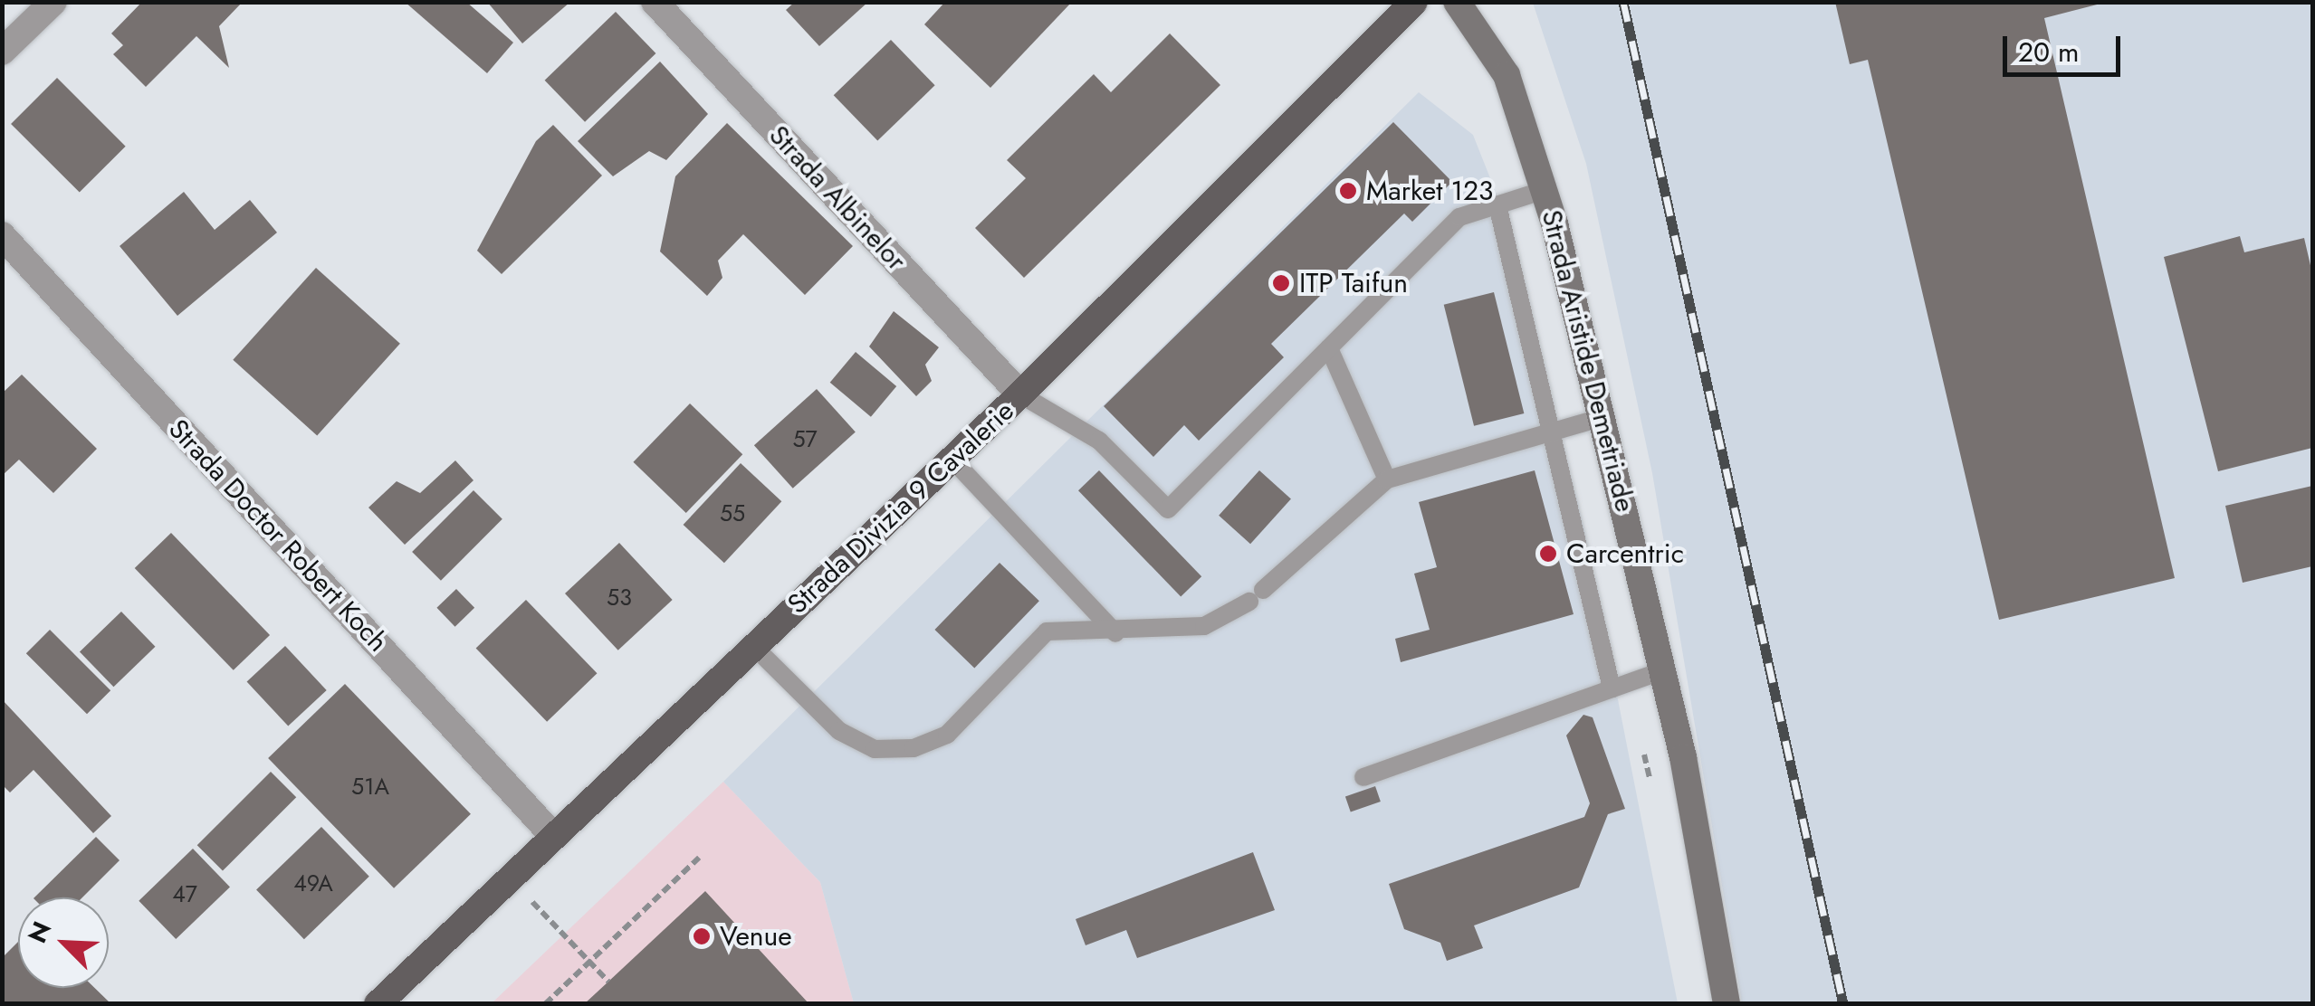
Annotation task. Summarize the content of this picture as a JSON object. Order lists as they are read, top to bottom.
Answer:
{
  "streets": {
    "main road": ["Strada Divizia 9 Cavalerie"],
    "street": ["Strada Albinelor", "Strada Aristide Demetriade", "Strada Doctor Robert Koch"]
  },
  "crossings": [
    ["Strada Albinelor", "Strada Divizia 9 Cavalerie"],
    ["Strada Divizia 9 Cavalerie", "Strada Doctor Robert Koch"]
  ],
  "places": [
    "Market 123",
    "ITP Taifun",
    "Carcentric",
    "Venue"
  ],
  "house_numbers": [
    "57",
    "55",
    "53",
    "51A",
    "49A",
    "47"
  ],
  "scale_bar": "20 m",
  "north": "top left"
}
